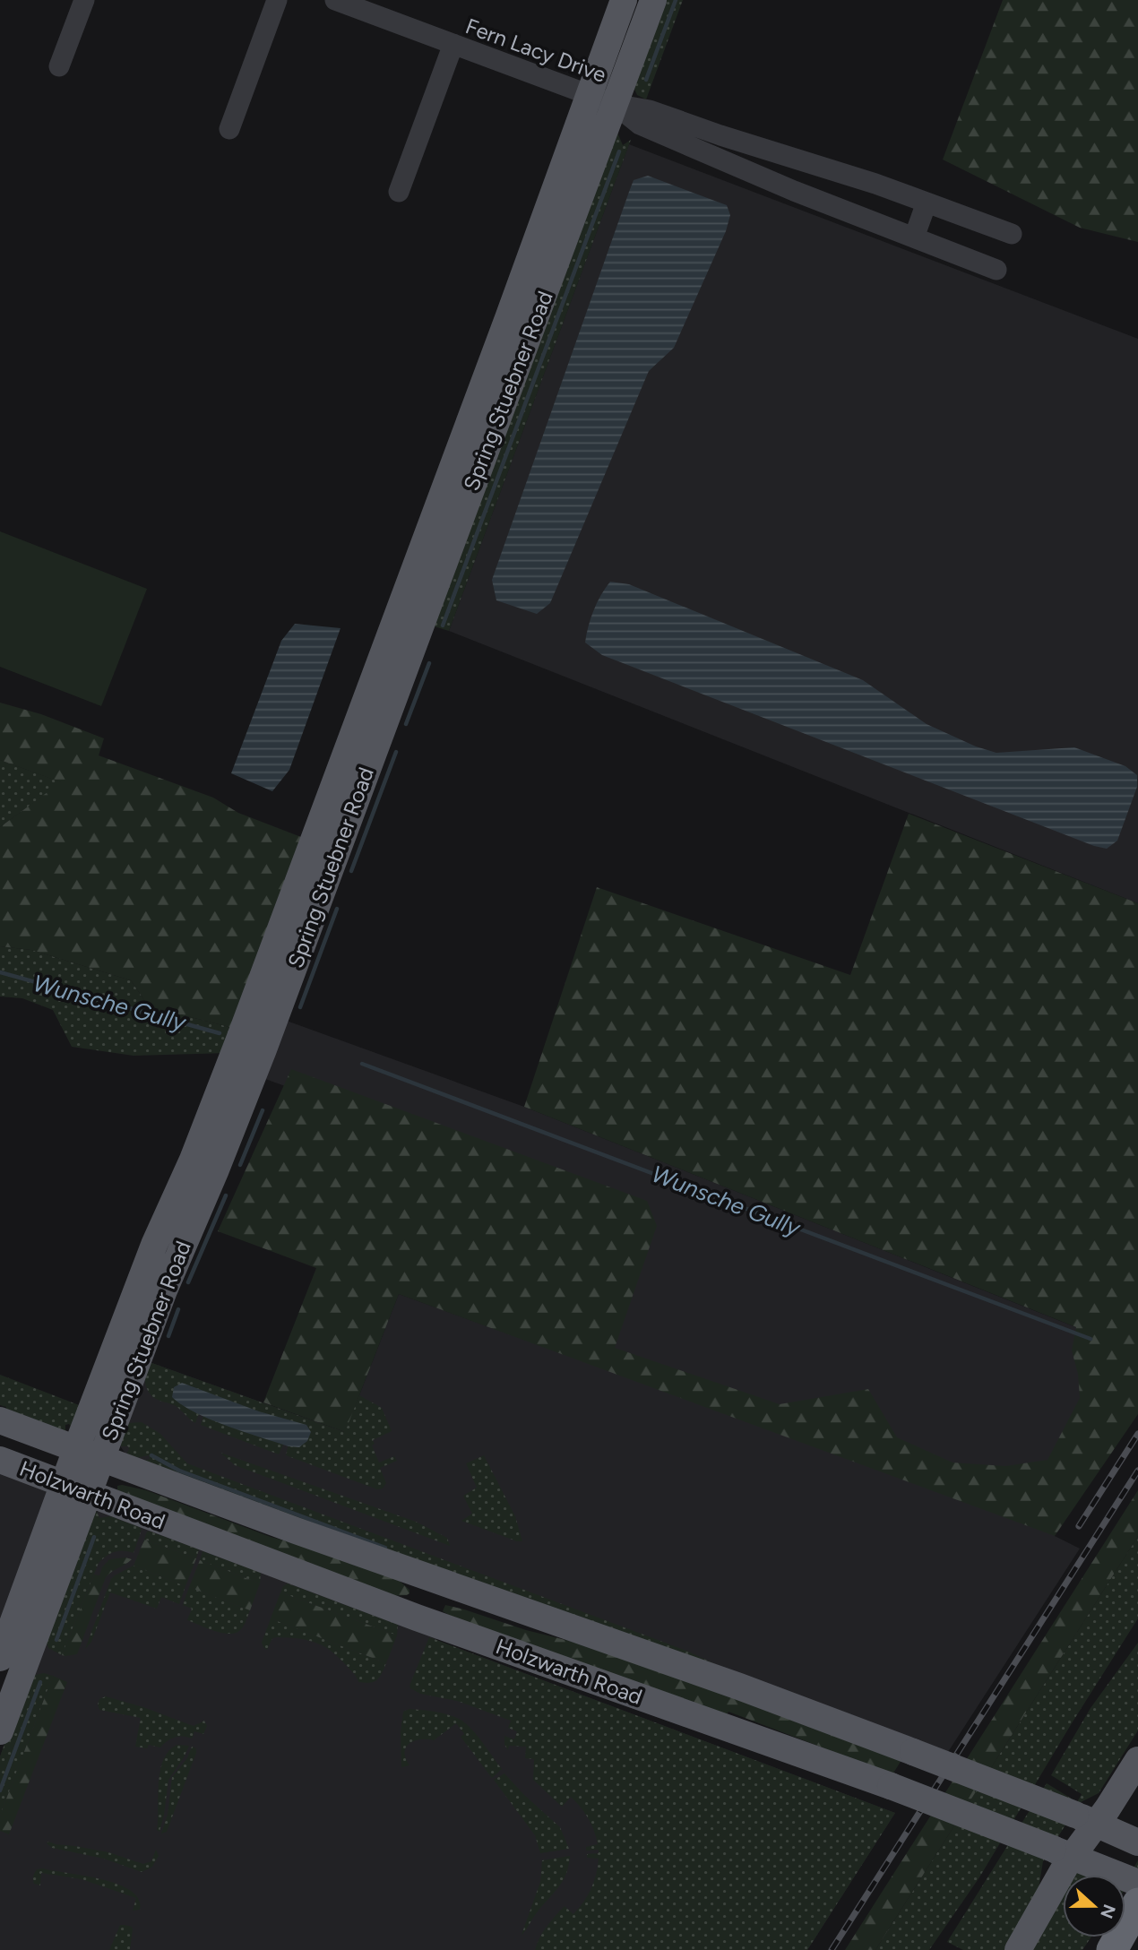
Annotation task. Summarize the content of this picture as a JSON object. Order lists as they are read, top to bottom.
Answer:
{
  "streets": {
    "main road": ["Spring Stuebner Road", "Holzwarth Road"],
    "street": ["Fern Lacy Drive"]
  },
  "crossings": [
    ["Fern Lacy Drive", "Spring Stuebner Road"],
    ["Spring Stuebner Road", "Holzwarth Road"]
  ],
  "water": ["Wunsche Gully"],
  "north": "right"
}
